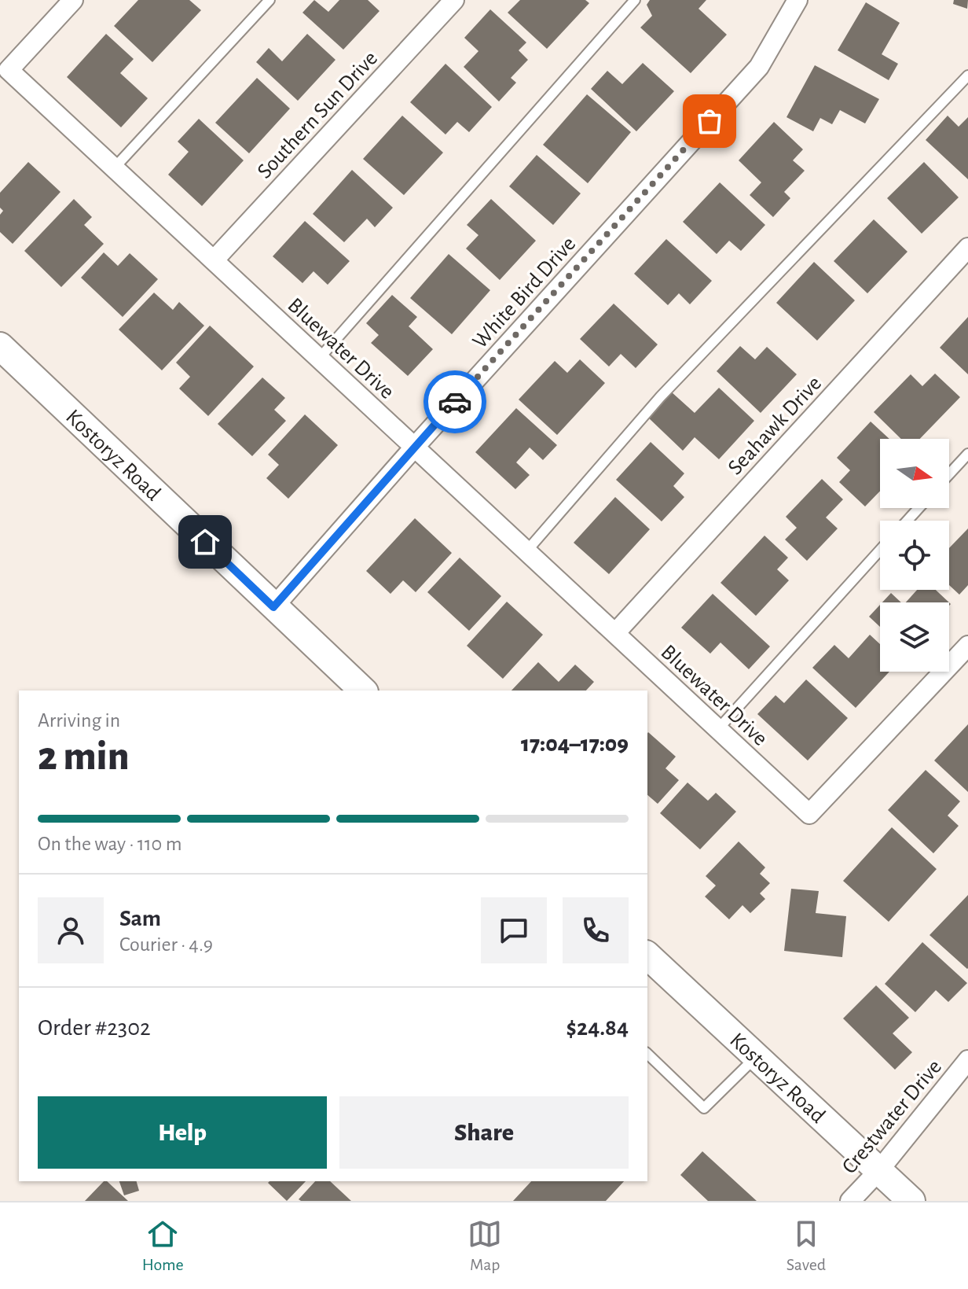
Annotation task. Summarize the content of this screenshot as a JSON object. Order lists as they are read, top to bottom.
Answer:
{
  "streets": {
    "main road": ["Kostoryz Road"],
    "street": [
      "Southern Sun Drive",
      "White Bird Drive",
      "Bluewater Drive",
      "Seahawk Drive",
      "Crestwater Drive"
    ]
  },
  "crossings": [
    ["Southern Sun Drive", "Bluewater Drive"],
    ["White Bird Drive", "Bluewater Drive"],
    ["White Bird Drive", "Kostoryz Road"],
    ["Bluewater Drive", "Seahawk Drive"],
    ["Kostoryz Road", "Crestwater Drive"]
  ],
  "north": "right",
  "page": {
    "heading": ["2 min", "Arriving in", "17:04–17:09"],
    "panel": [
      "Sam",
      "Courier · 4.9",
      "Order #2302",
      "$24.84"
    ],
    "bar": "On the way · 110 m",
    "buttons": ["Help", "Share"],
    "tabs": ["Home", "Map", "Saved"]
  }
}
